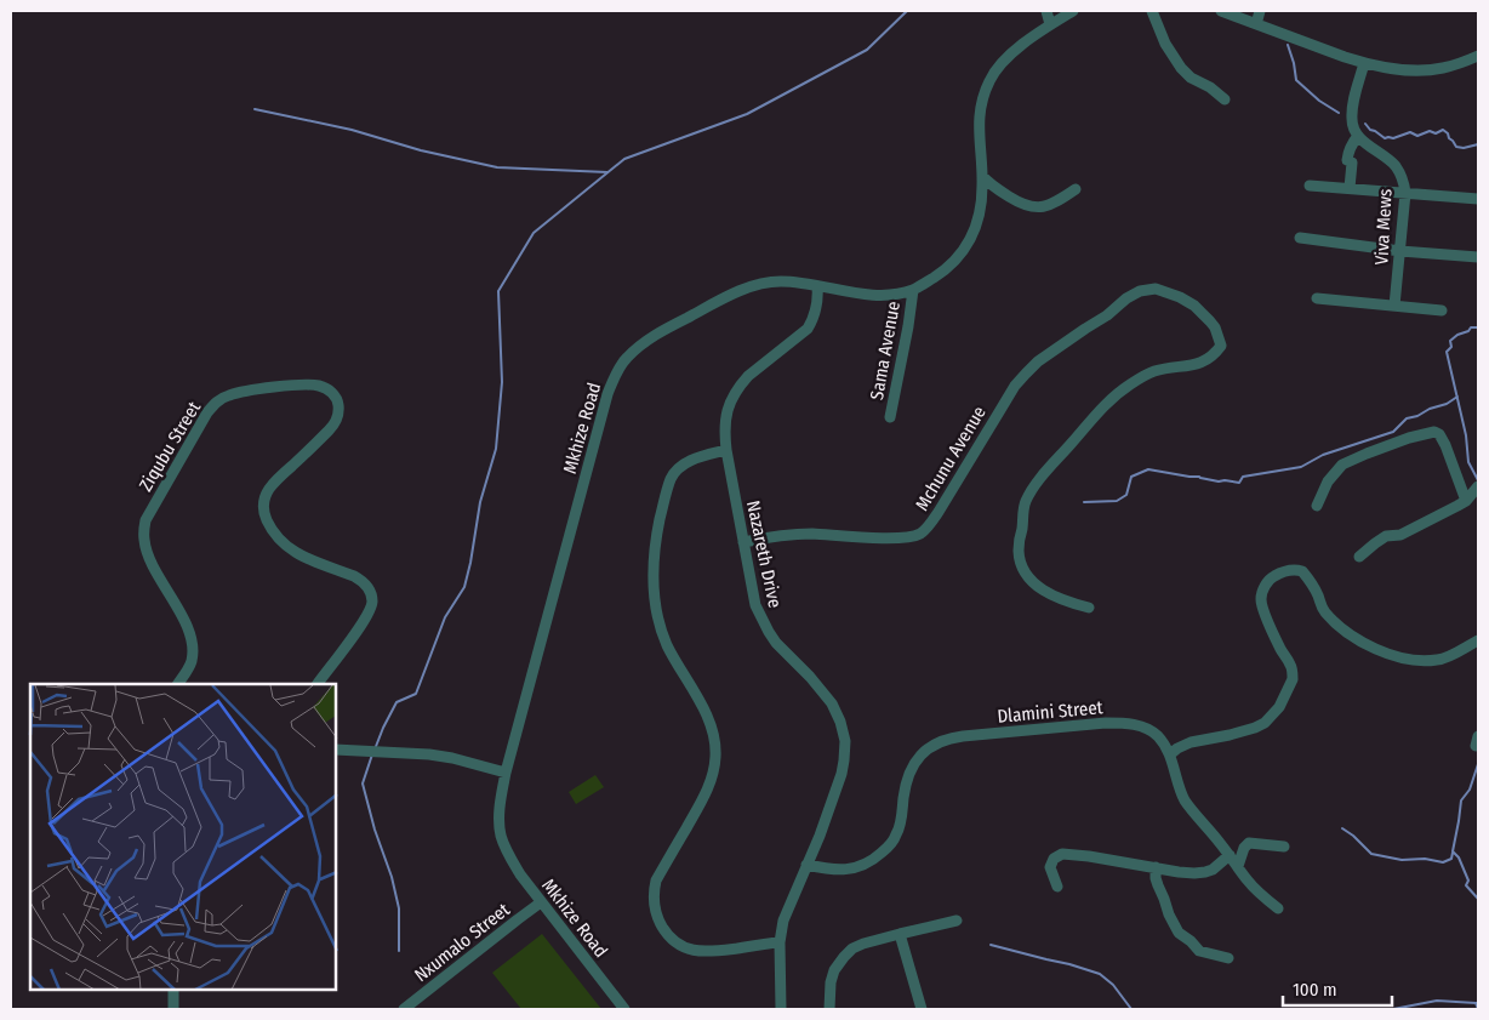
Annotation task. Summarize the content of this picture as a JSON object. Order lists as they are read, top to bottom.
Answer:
{
  "streets": {
    "street": [
      "Viva Mews",
      "Sama Avenue",
      "Mkhize Road",
      "Ziqubu Street",
      "Mchunu Avenue",
      "Nazareth Drive",
      "Dlamini Street",
      "Nxumalo Street"
    ]
  },
  "crossings": [
    ["Sama Avenue", "Mkhize Road"],
    ["Mkhize Road", "Nazareth Drive"],
    ["Mkhize Road", "Nxumalo Street"],
    ["Mchunu Avenue", "Nazareth Drive"],
    ["Nazareth Drive", "Dlamini Street"]
  ],
  "scale_bar": "100 m"
}
